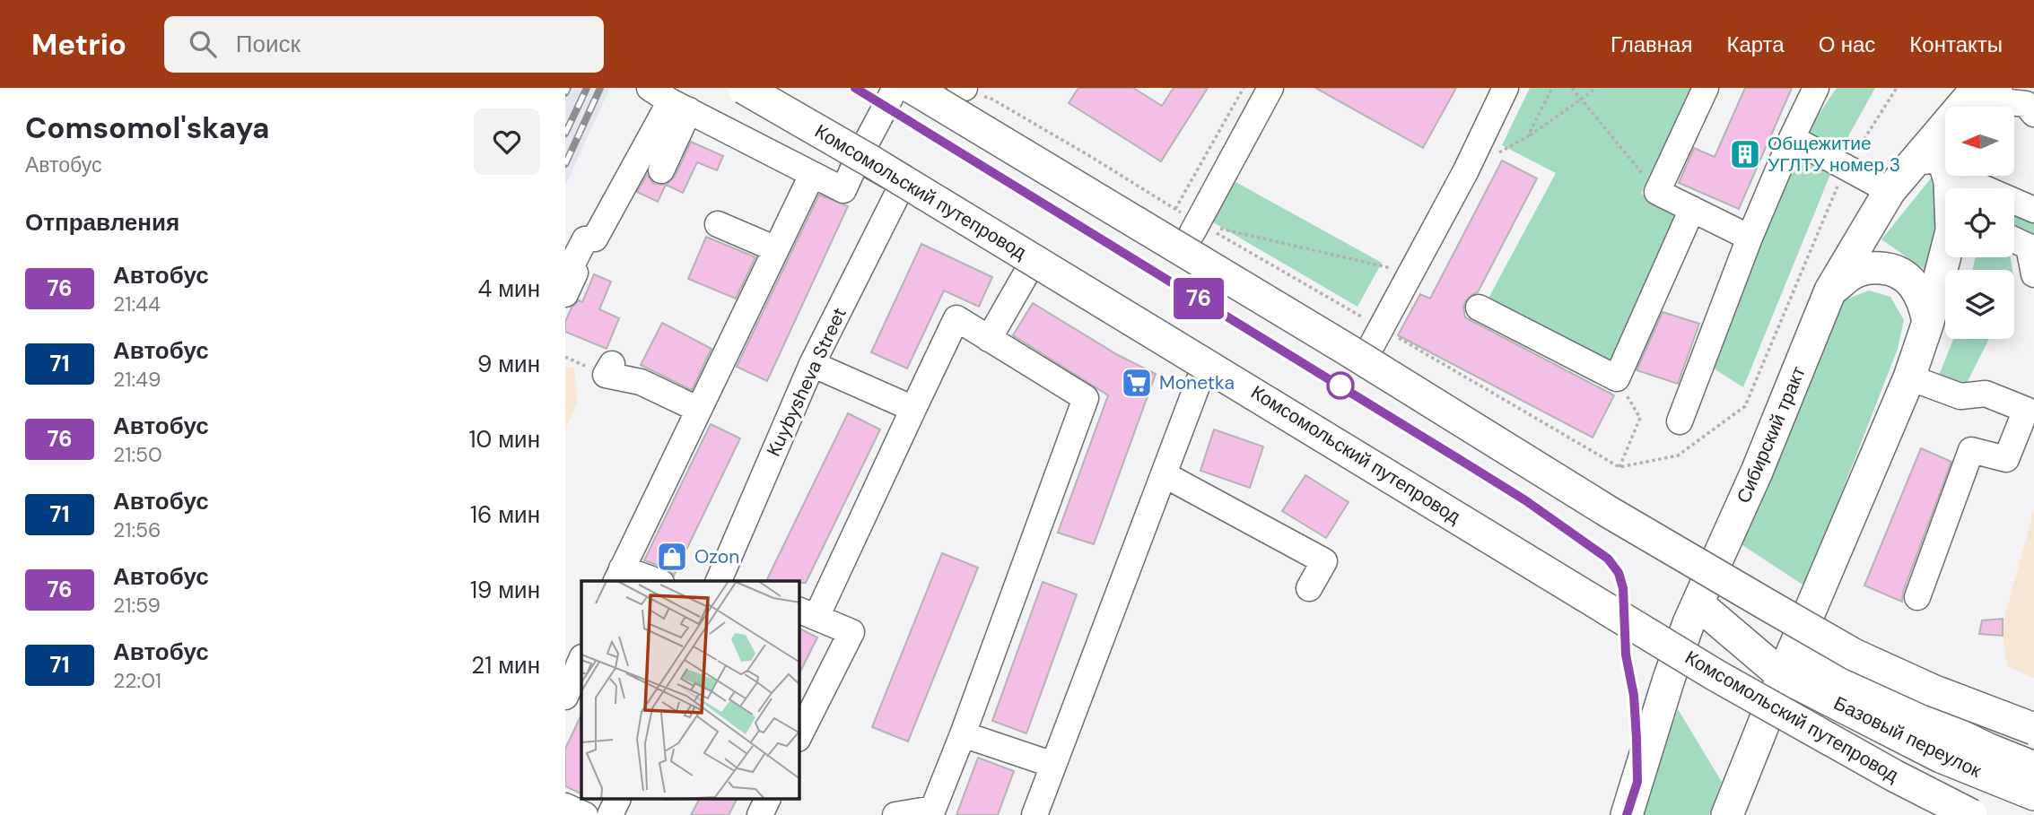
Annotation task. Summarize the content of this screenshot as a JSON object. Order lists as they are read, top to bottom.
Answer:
{
  "streets": {
    "main road": ["Комсомольский путепровод", "Сибирский тракт", "Базовый переулок"],
    "street": ["Kuybysheva Street"]
  },
  "crossings": [
    ["Комсомольский путепровод", "Сибирский тракт"],
    ["Комсомольский путепровод", "Базовый переулок"]
  ],
  "places": {
    "building": ["Общежитие УГЛТУ номер 3"],
    "supermarket": ["Monetka"],
    "shop": ["Ozon"]
  },
  "lines": ["bus line 76"],
  "north": "left",
  "page": {
    "header": "Metrio",
    "search": "Поиск",
    "nav": [
      "Главная",
      "Карта",
      "О нас",
      "Контакты"
    ],
    "heading": [
      ["Comsomol'skaya", "Автобус"],
      "Отправления"
    ],
    "on_map": "76",
    "list": [
      {
        "mark": "76",
        "name": "Автобус",
        "note": "21:44",
        "value": "4 мин"
      },
      {
        "mark": "71",
        "name": "Автобус",
        "note": "21:49",
        "value": "9 мин"
      },
      {
        "mark": "76",
        "name": "Автобус",
        "note": "21:50",
        "value": "10 мин"
      },
      {
        "mark": "71",
        "name": "Автобус",
        "note": "21:56",
        "value": "16 мин"
      },
      {
        "mark": "76",
        "name": "Автобус",
        "note": "21:59",
        "value": "19 мин"
      },
      {
        "mark": "71",
        "name": "Автобус",
        "note": "22:01",
        "value": "21 мин"
      }
    ]
  }
}
